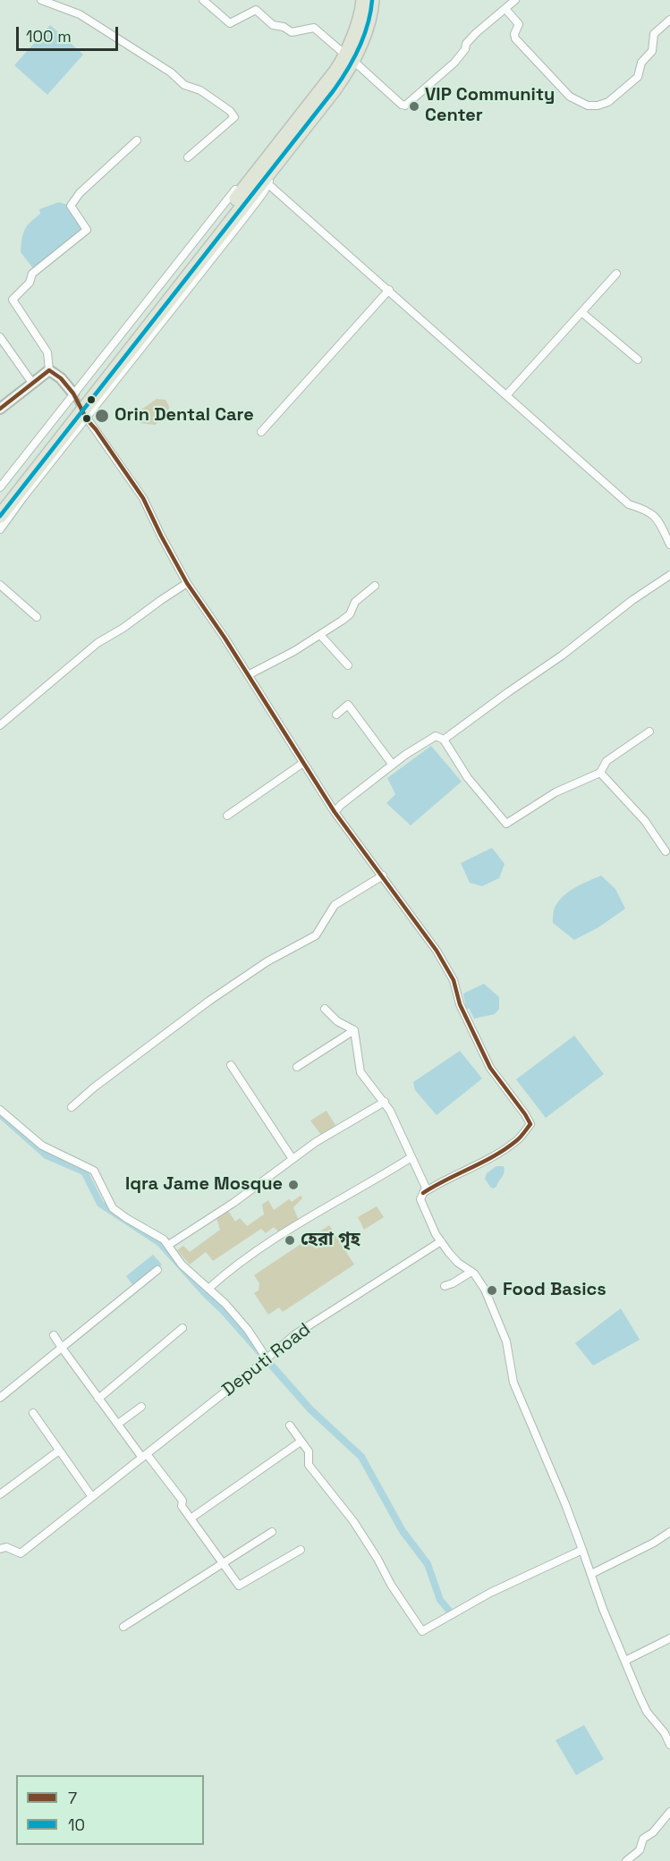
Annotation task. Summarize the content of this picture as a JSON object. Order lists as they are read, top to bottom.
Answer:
{
  "streets": {
    "street": ["Deputi Road"]
  },
  "places": [
    "VIP Community Center",
    "Orin Dental Care",
    "Iqra Jame Mosque",
    "হেরা গৃহ",
    "Food Basics"
  ],
  "lines": ["transit line 10", "transit line 7"],
  "legend": ["7", "10"],
  "scale_bar": "100 m"
}
